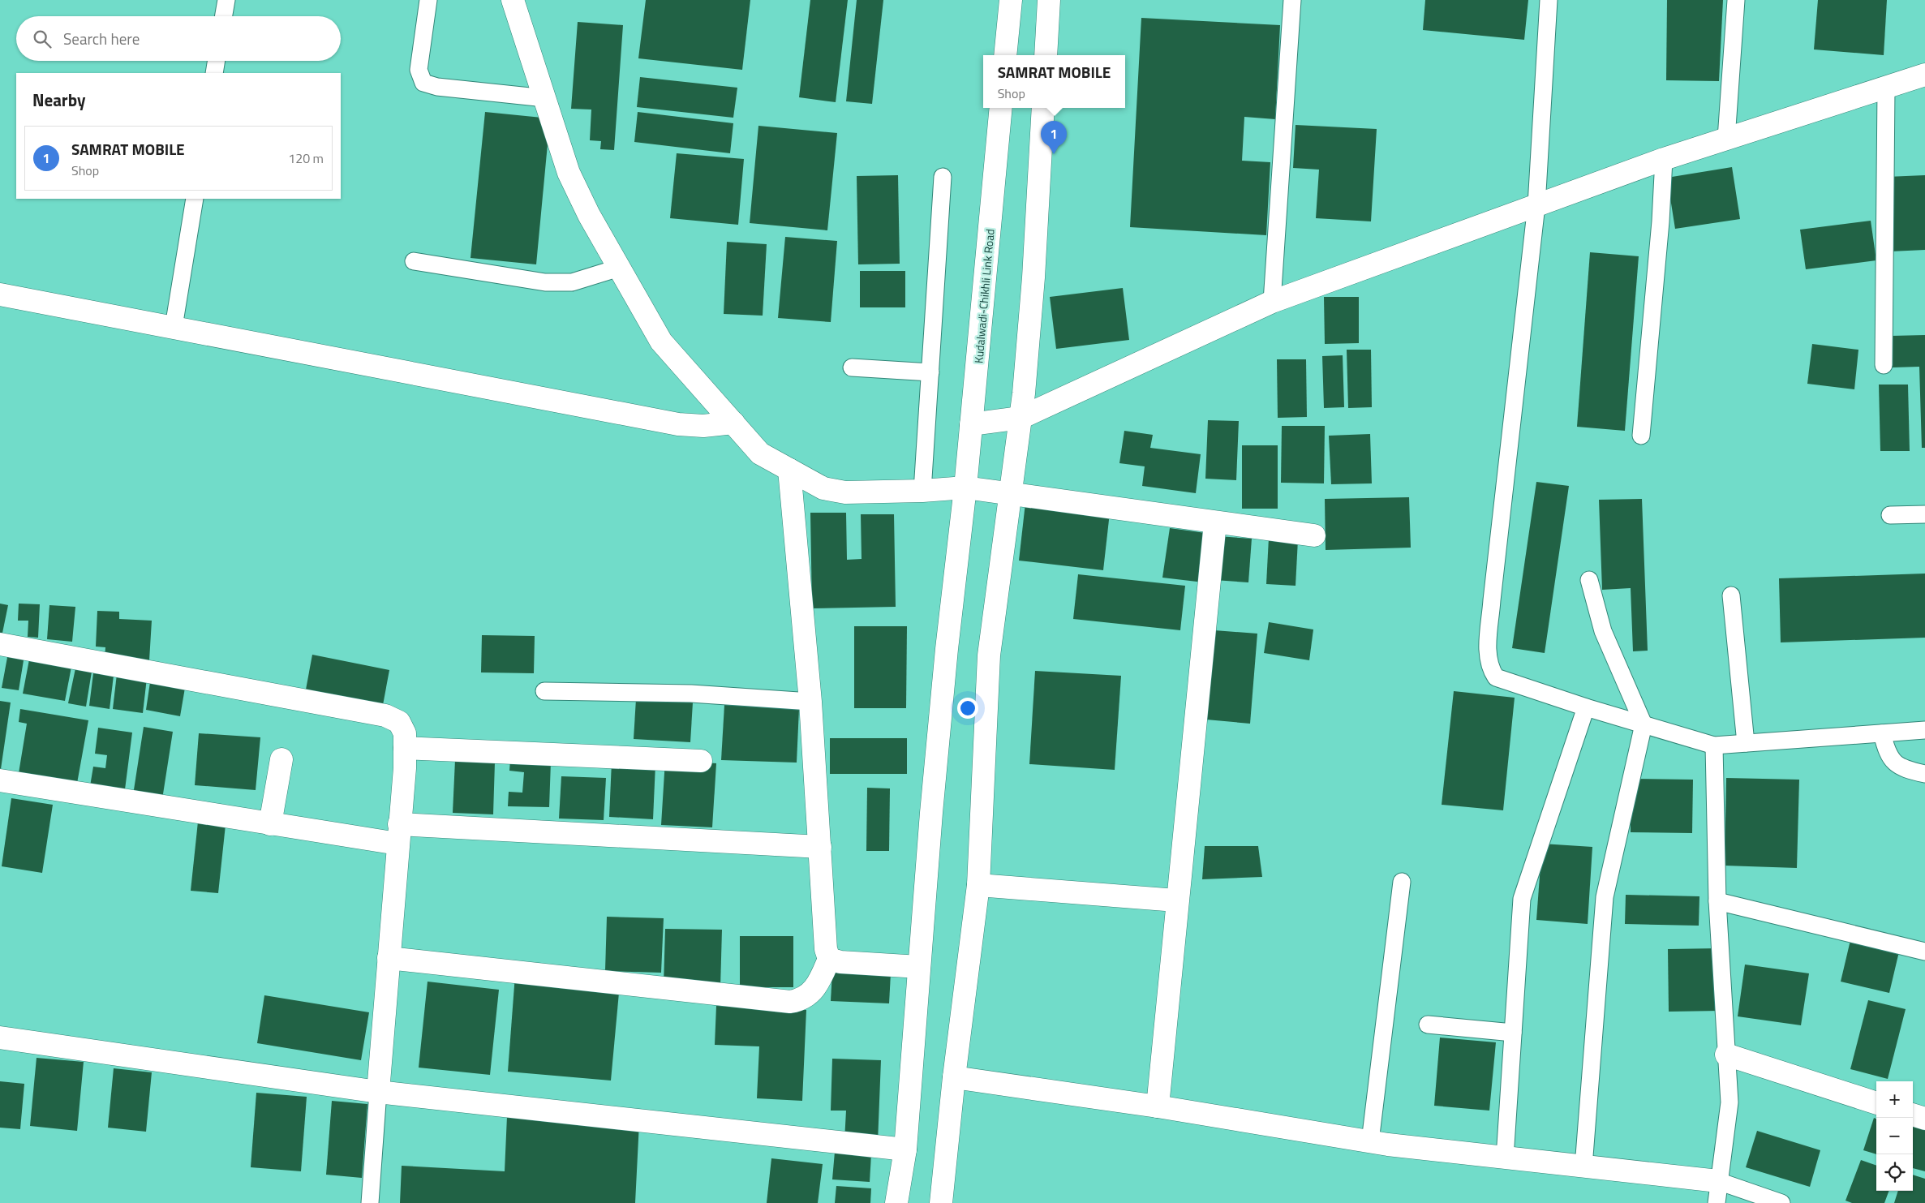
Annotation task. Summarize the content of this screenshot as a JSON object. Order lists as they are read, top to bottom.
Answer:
{
  "streets": {
    "street": ["Kudalwadi-Chikhli Link Road"]
  },
  "page": {
    "search": "Search here",
    "popup": ["SAMRAT MOBILE", "Shop"],
    "heading": "Nearby",
    "pins": "1",
    "list": [
      {
        "mark": "1",
        "name": "SAMRAT MOBILE",
        "note": "Shop",
        "value": "120 m"
      }
    ],
    "map_buttons": ["+", "−"]
  }
}
